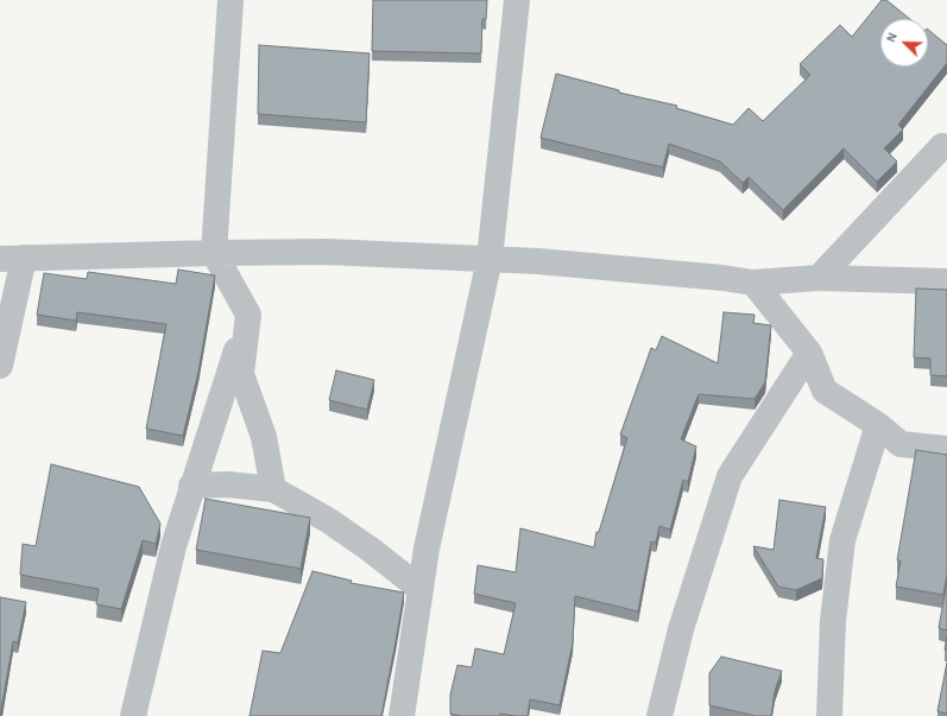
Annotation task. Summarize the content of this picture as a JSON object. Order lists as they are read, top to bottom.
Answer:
{
  "north": "top left"
}
